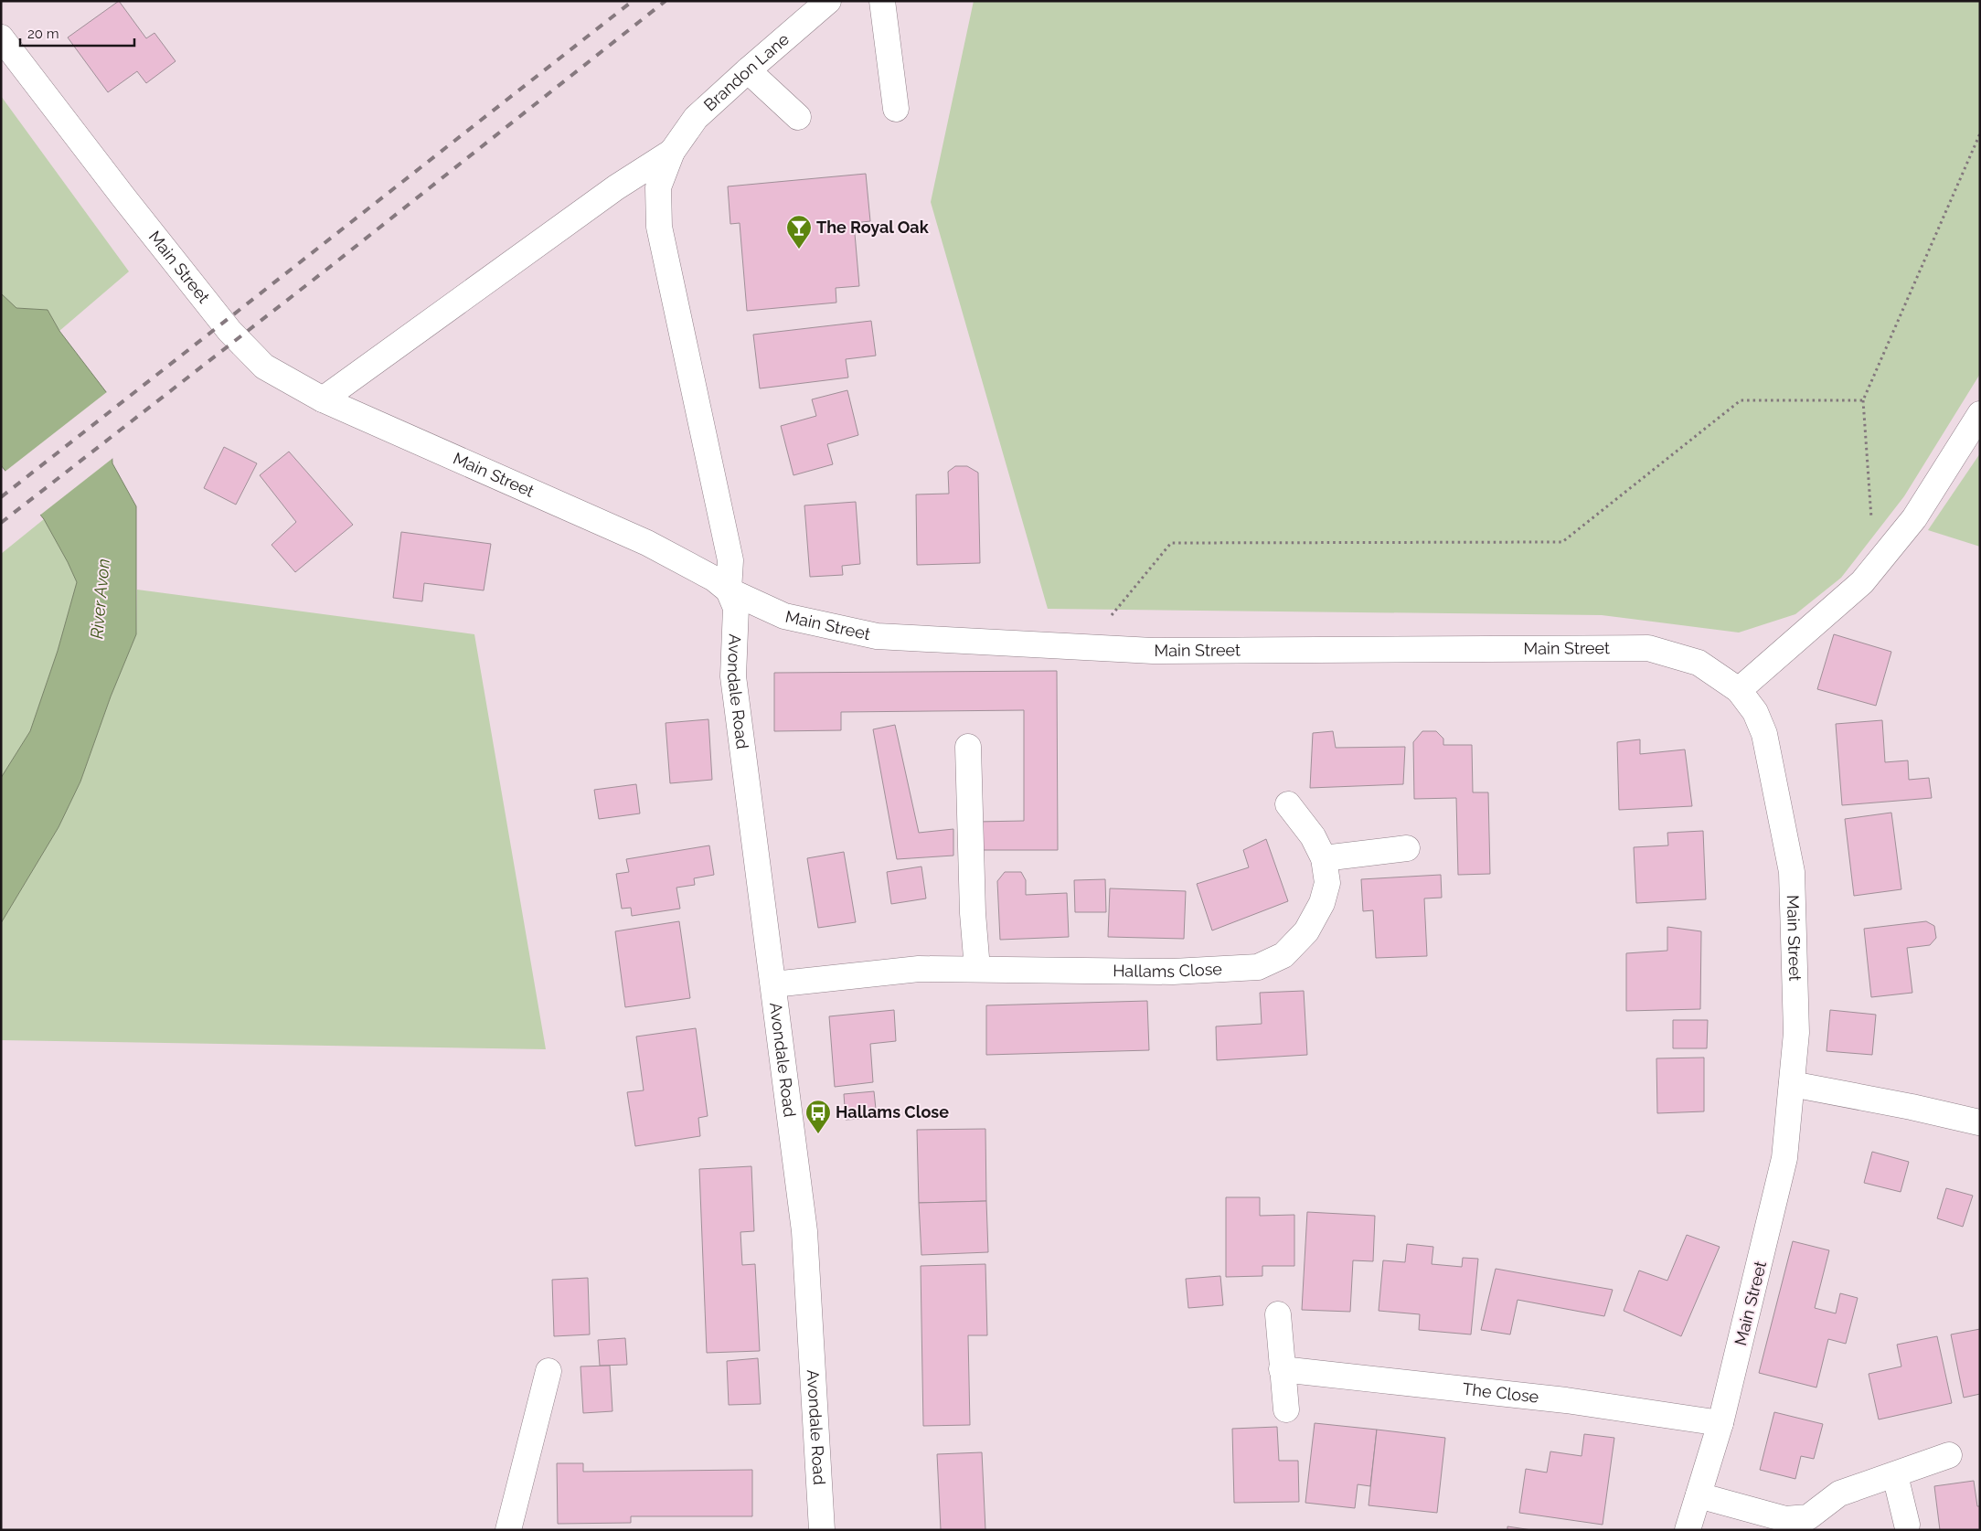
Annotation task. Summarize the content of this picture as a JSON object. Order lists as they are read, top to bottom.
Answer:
{
  "streets": {
    "street": [
      "Brandon Lane",
      "Main Street",
      "Avondale Road",
      "Hallams Close",
      "The Close"
    ]
  },
  "crossings": [
    ["Main Street", "Avondale Road"],
    ["Main Street", "The Close"],
    ["Avondale Road", "Hallams Close"]
  ],
  "water": ["River Avon"],
  "places": {
    "bar": ["The Royal Oak"],
    "bus stop": ["Hallams Close"]
  },
  "scale_bar": "20 m"
}
